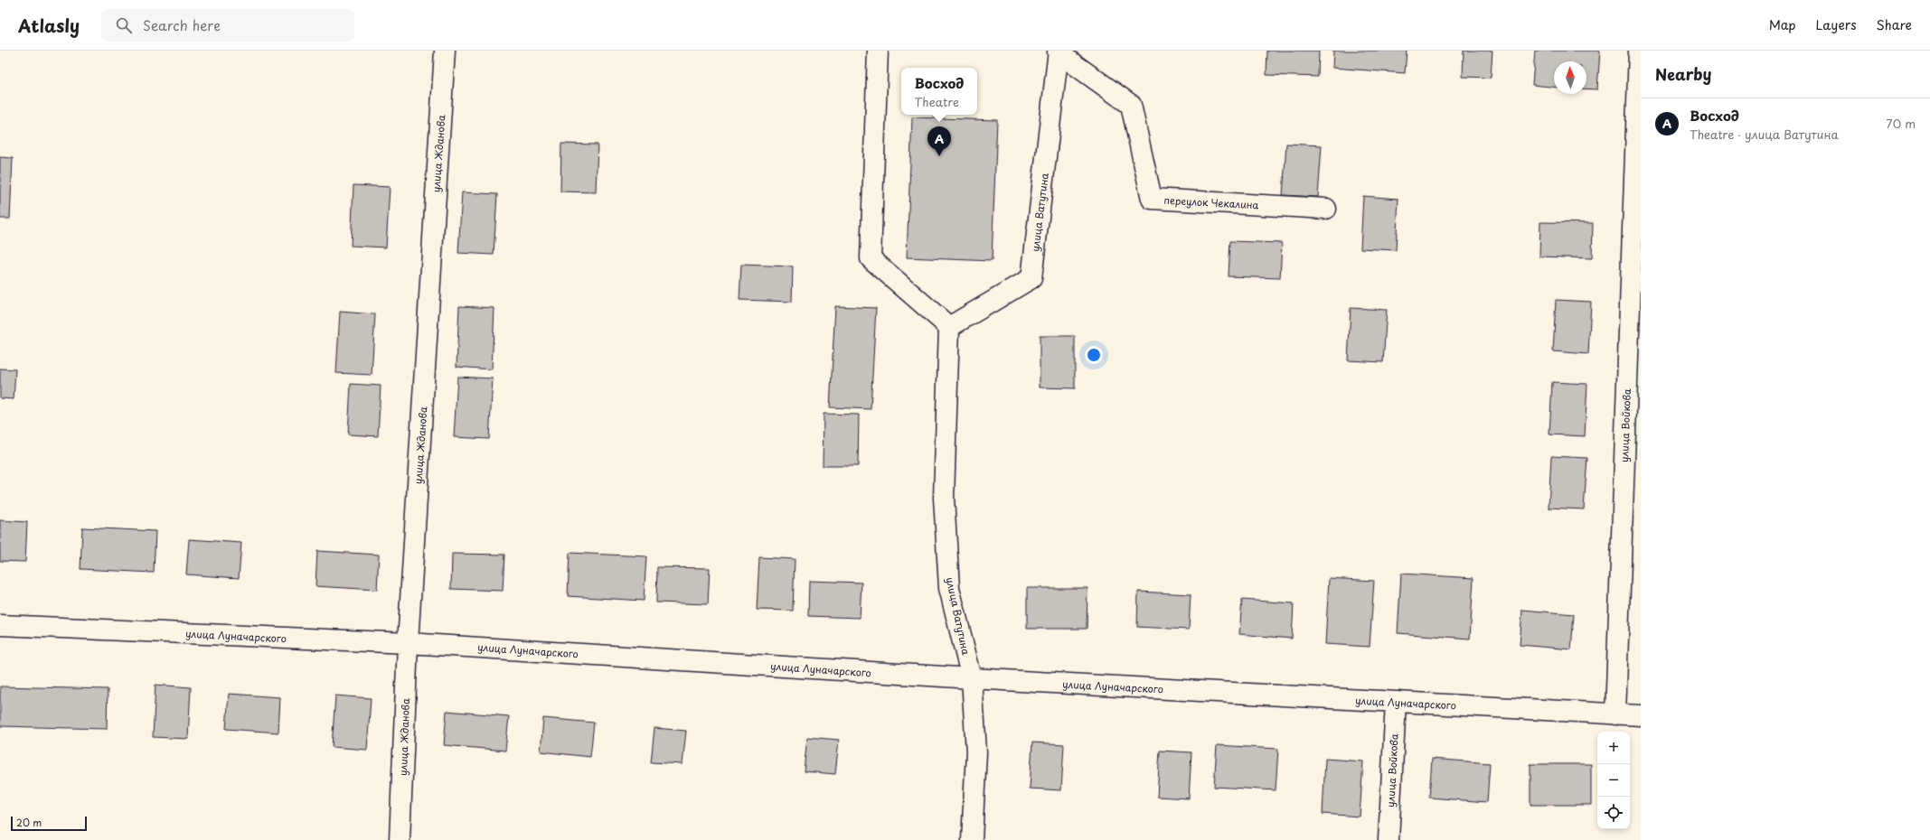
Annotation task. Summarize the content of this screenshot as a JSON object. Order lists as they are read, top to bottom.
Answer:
{
  "streets": {
    "street": [
      "улица Жданова",
      "переулок Чекалина",
      "улица Ватутина",
      "улица Войкова",
      "улица Луначарского"
    ]
  },
  "crossings": [
    ["улица Жданова", "улица Луначарского"],
    ["переулок Чекалина", "улица Ватутина"],
    ["улица Ватутина", "улица Луначарского"],
    ["улица Войкова", "улица Луначарского"]
  ],
  "scale_bar": "20 m",
  "north": "top",
  "page": {
    "header": "Atlasly",
    "search": "Search here",
    "nav": ["Map", "Layers", "Share"],
    "heading": "Nearby",
    "popup": ["Восход", "Theatre"],
    "list": [
      {
        "mark": "A",
        "name": "Восход",
        "note": "Theatre · улица Ватутина",
        "value": "70 m"
      }
    ],
    "pins": "A",
    "map_buttons": ["+", "−"],
    "scale": "20 m"
  }
}
